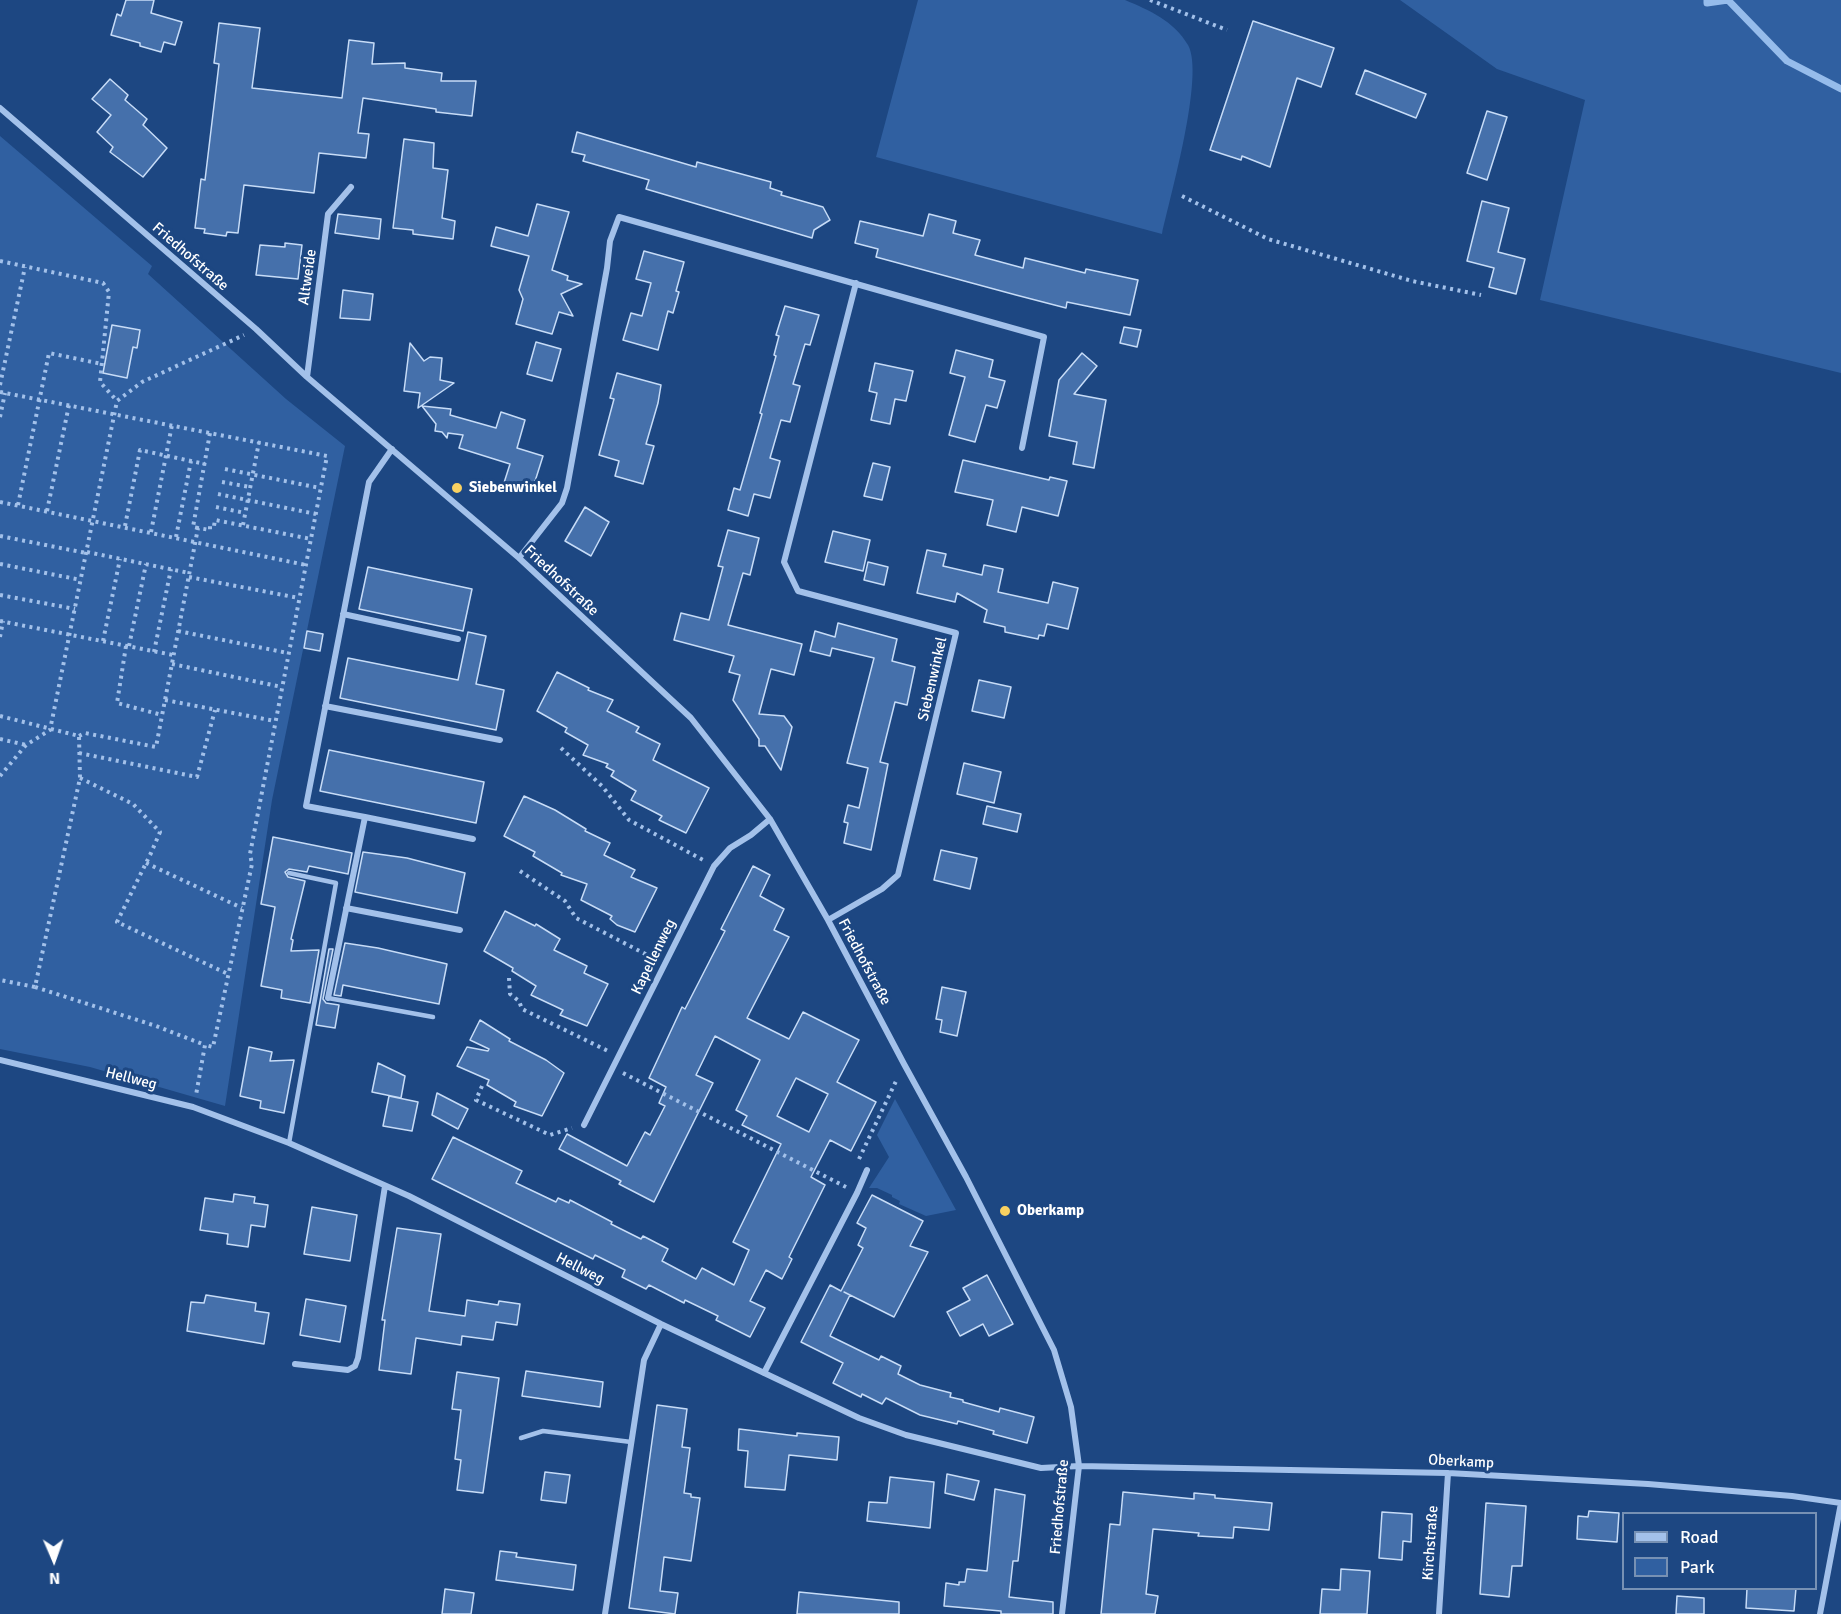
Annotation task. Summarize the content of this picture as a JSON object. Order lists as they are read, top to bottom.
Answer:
{
  "streets": {
    "street": [
      "Friedhofstraße",
      "Altweide",
      "Siebenwinkel",
      "Kapellenweg",
      "Hellweg",
      "Oberkamp",
      "Kirchstraße"
    ]
  },
  "crossings": [
    ["Friedhofstraße", "Altweide"],
    ["Friedhofstraße", "Siebenwinkel"],
    ["Friedhofstraße", "Kapellenweg"],
    ["Friedhofstraße", "Hellweg"],
    ["Friedhofstraße", "Oberkamp"],
    ["Hellweg", "Oberkamp"],
    ["Oberkamp", "Kirchstraße"]
  ],
  "places": ["Siebenwinkel", "Oberkamp"],
  "legend": ["Road", "Park"],
  "north": "bottom"
}
